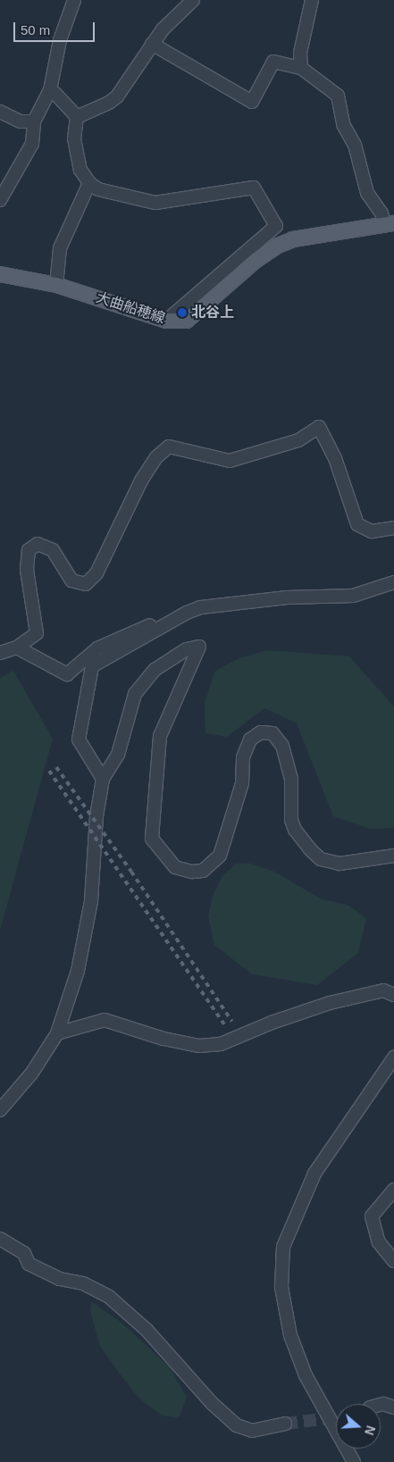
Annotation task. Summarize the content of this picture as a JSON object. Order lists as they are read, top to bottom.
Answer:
{
  "streets": {
    "main road": ["大曲船穂線"]
  },
  "places": ["北谷上"],
  "scale_bar": "50 m",
  "north": "right"
}
